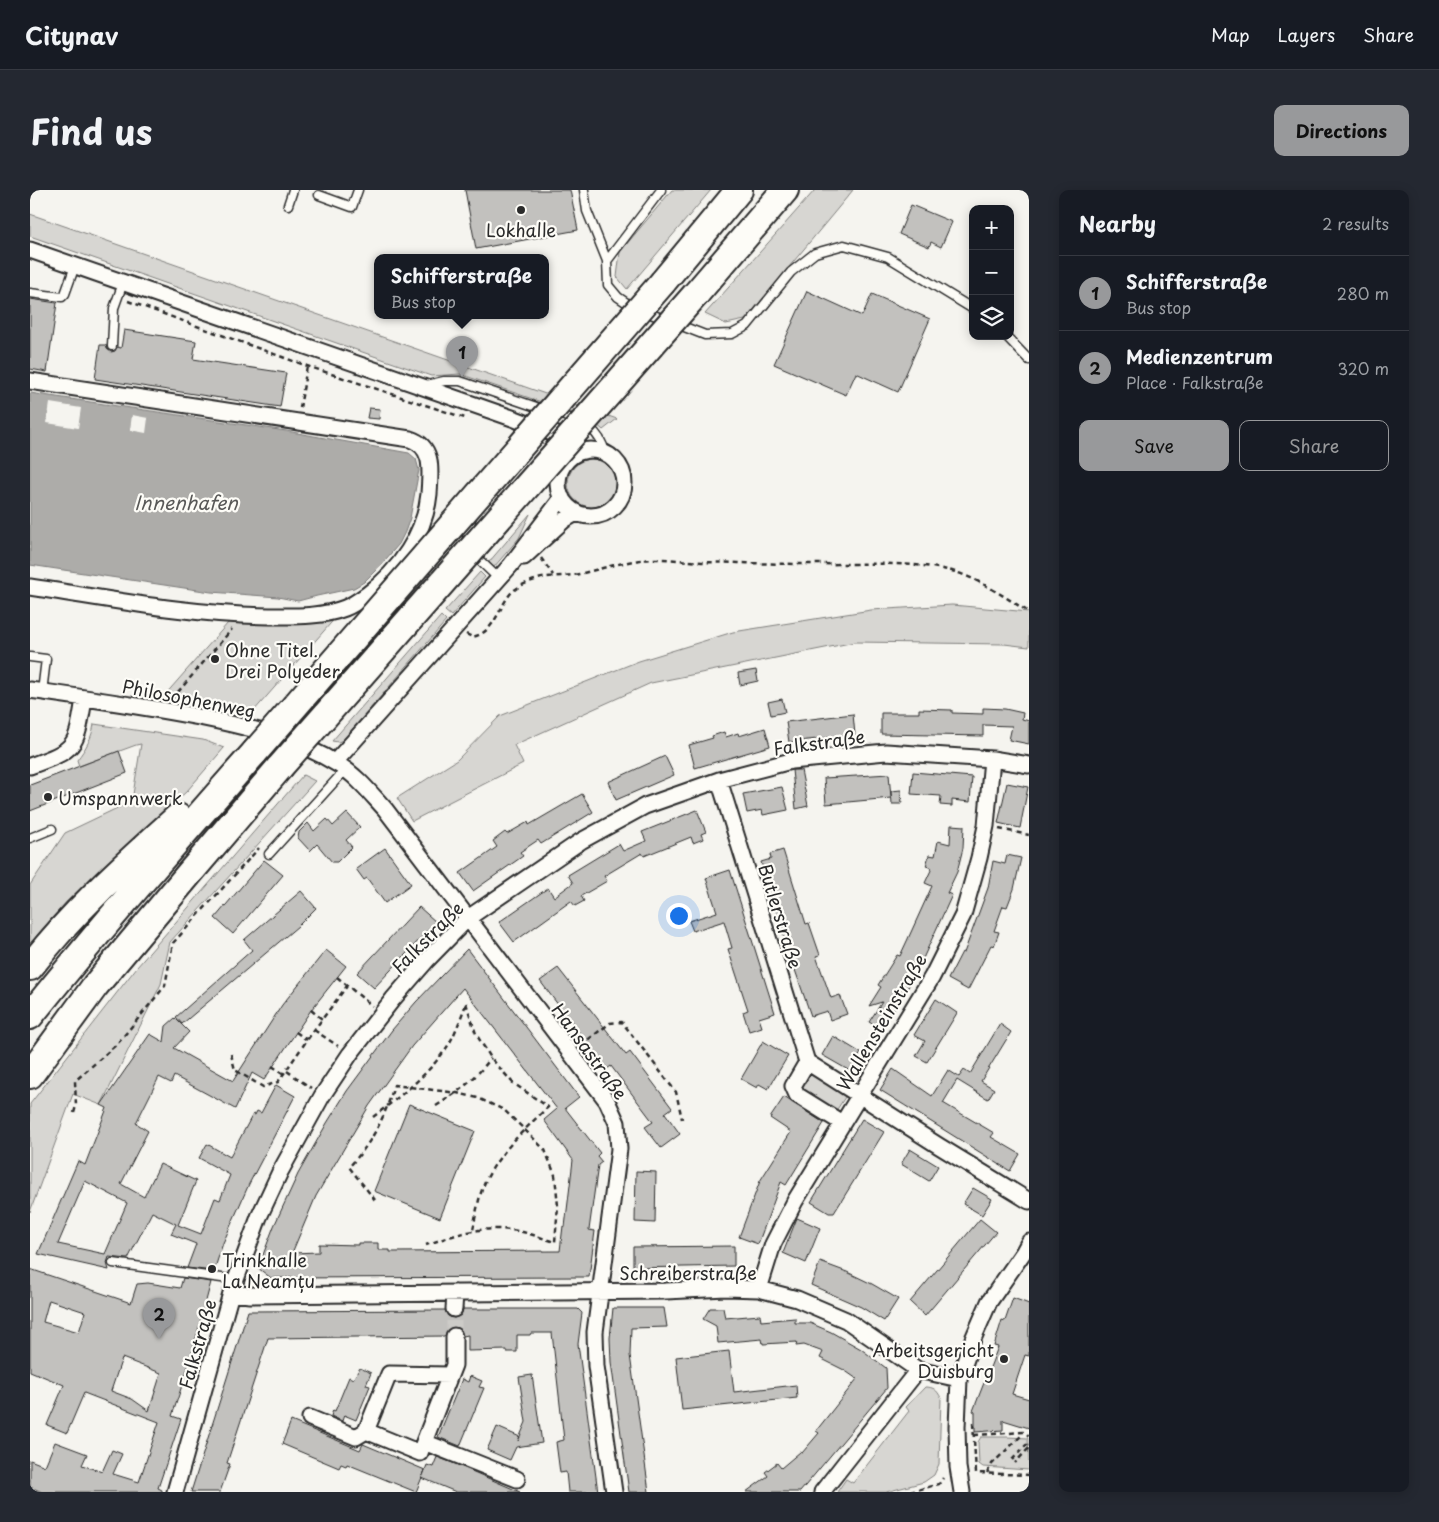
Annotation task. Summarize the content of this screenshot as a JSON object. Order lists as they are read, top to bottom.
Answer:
{
  "streets": {
    "street": [
      "Philosophenweg",
      "Falkstraße",
      "Butlerstraße",
      "Wallensteinstraße",
      "Hansastraße",
      "Schreiberstraße"
    ]
  },
  "crossings": [
    ["Philosophenweg", "Hansastraße"],
    ["Falkstraße", "Butlerstraße"],
    ["Falkstraße", "Wallensteinstraße"],
    ["Falkstraße", "Hansastraße"],
    ["Falkstraße", "Schreiberstraße"],
    ["Wallensteinstraße", "Schreiberstraße"],
    ["Hansastraße", "Schreiberstraße"]
  ],
  "water": ["Innenhafen"],
  "places": [
    "Lokhalle",
    "Ohne Titel. Drei Polyeder",
    "Umspannwerk",
    "Trinkhalle La Neamțu",
    "Arbeitsgericht Duisburg"
  ],
  "page": {
    "header": "Citynav",
    "nav": ["Map", "Layers", "Share"],
    "title": "Find us",
    "buttons": [
      "Directions",
      ["Save", "Share"]
    ],
    "heading": ["Nearby", "2 results"],
    "map_buttons": ["+", "−"],
    "popup": ["Schifferstraße", "Bus stop"],
    "list": [
      {
        "mark": "1",
        "name": "Schifferstraße",
        "note": "Bus stop",
        "value": "280 m"
      },
      {
        "mark": "2",
        "name": "Medienzentrum",
        "note": "Place · Falkstraße",
        "value": "320 m"
      }
    ],
    "pins": ["1", "2"]
  }
}
